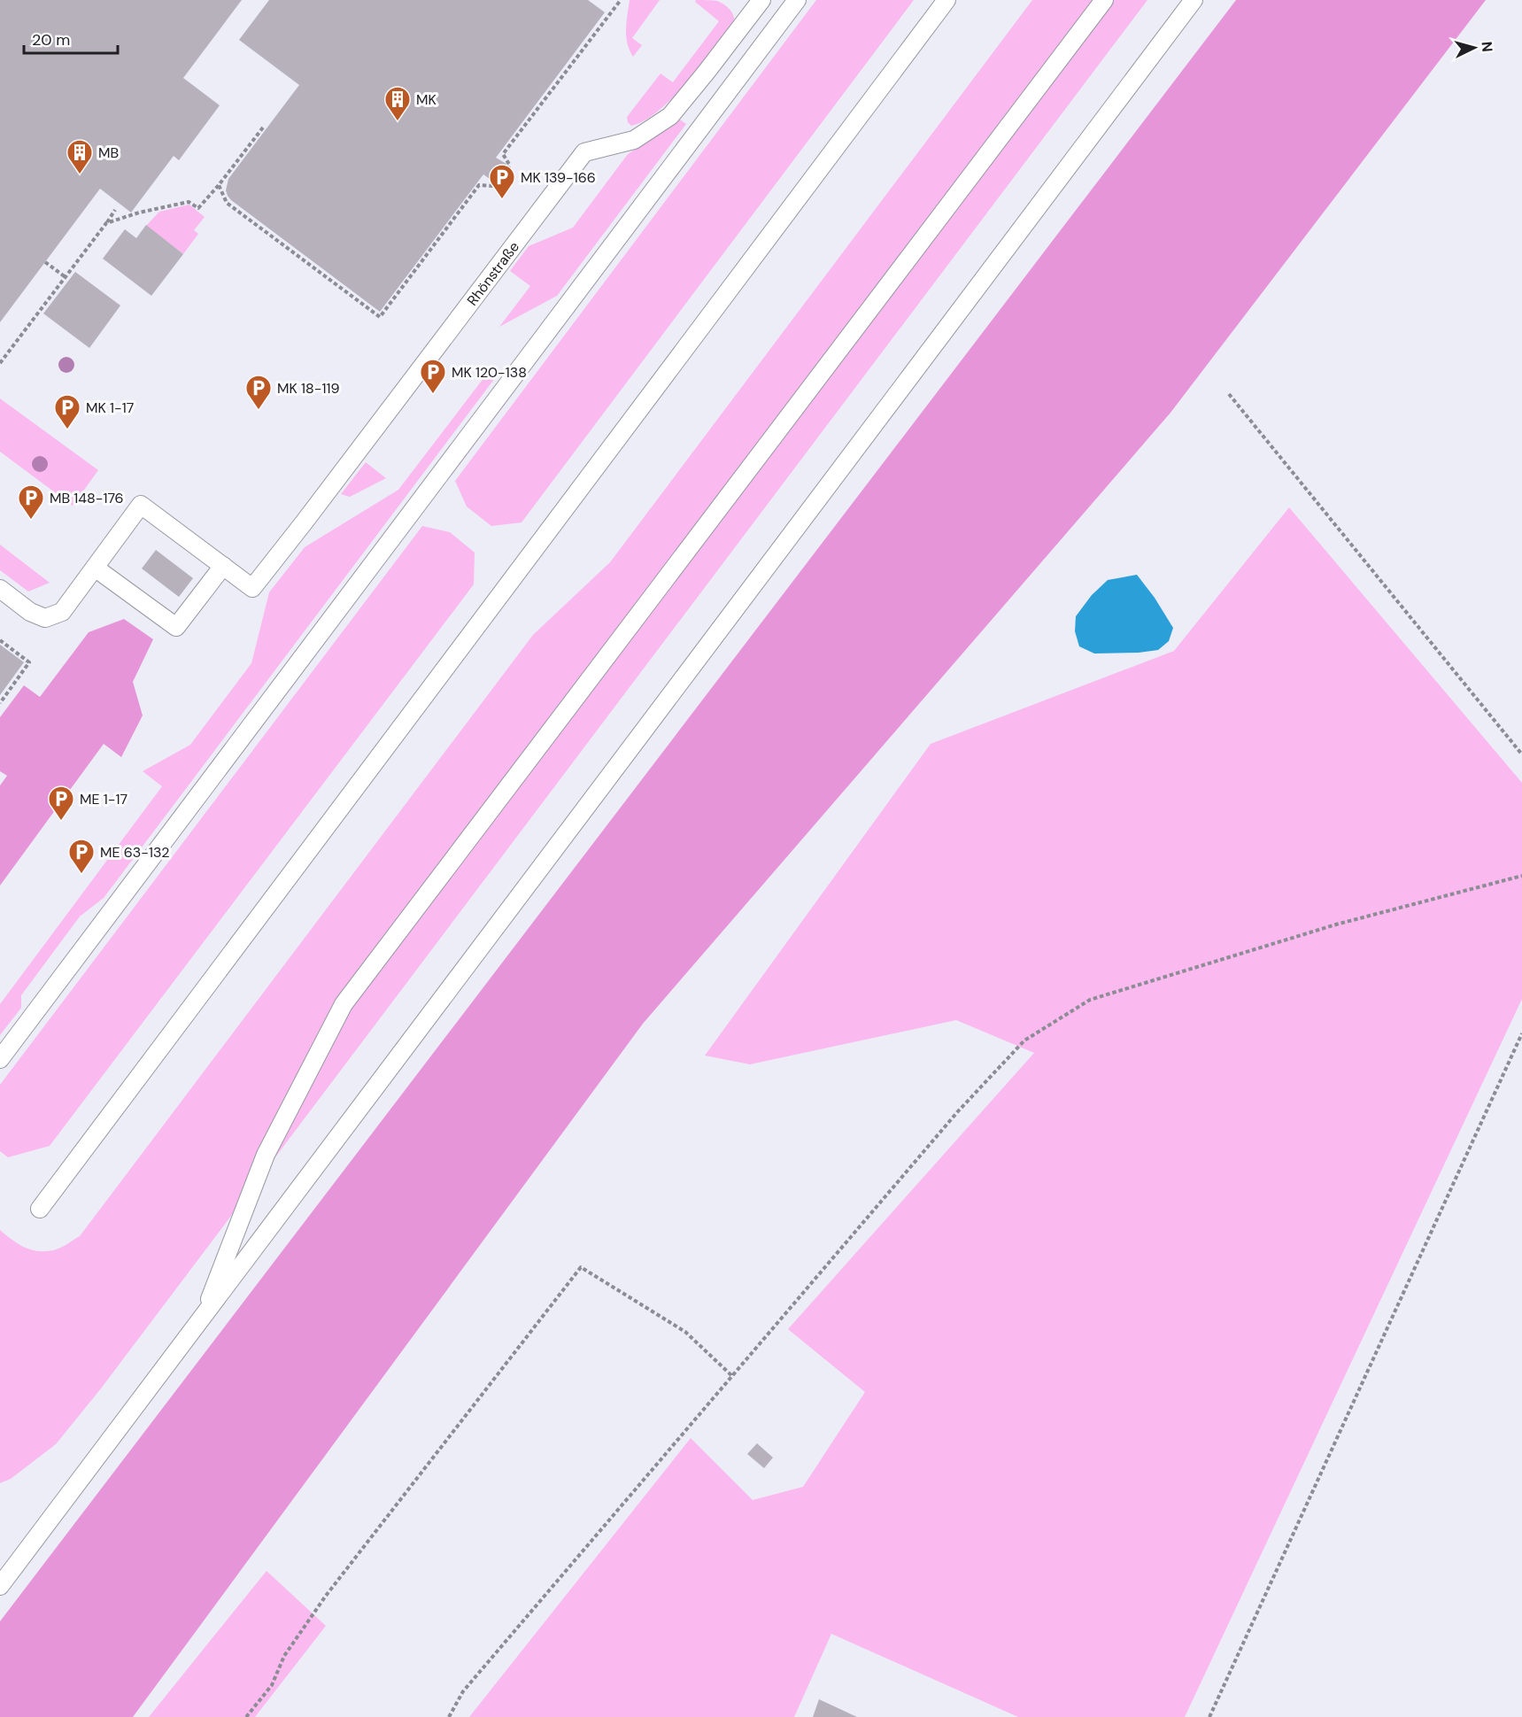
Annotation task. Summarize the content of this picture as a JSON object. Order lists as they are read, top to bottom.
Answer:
{
  "streets": {
    "lane": ["Rhönstraße"]
  },
  "places": {
    "building": ["MK", "MB"],
    "parking": [
      "MK 139-166",
      "MK 120-138",
      "MK 18-119",
      "MK 1-17",
      "MB 148-176",
      "ME 1-17",
      "ME 63-132"
    ]
  },
  "scale_bar": "20 m",
  "north": "right"
}
